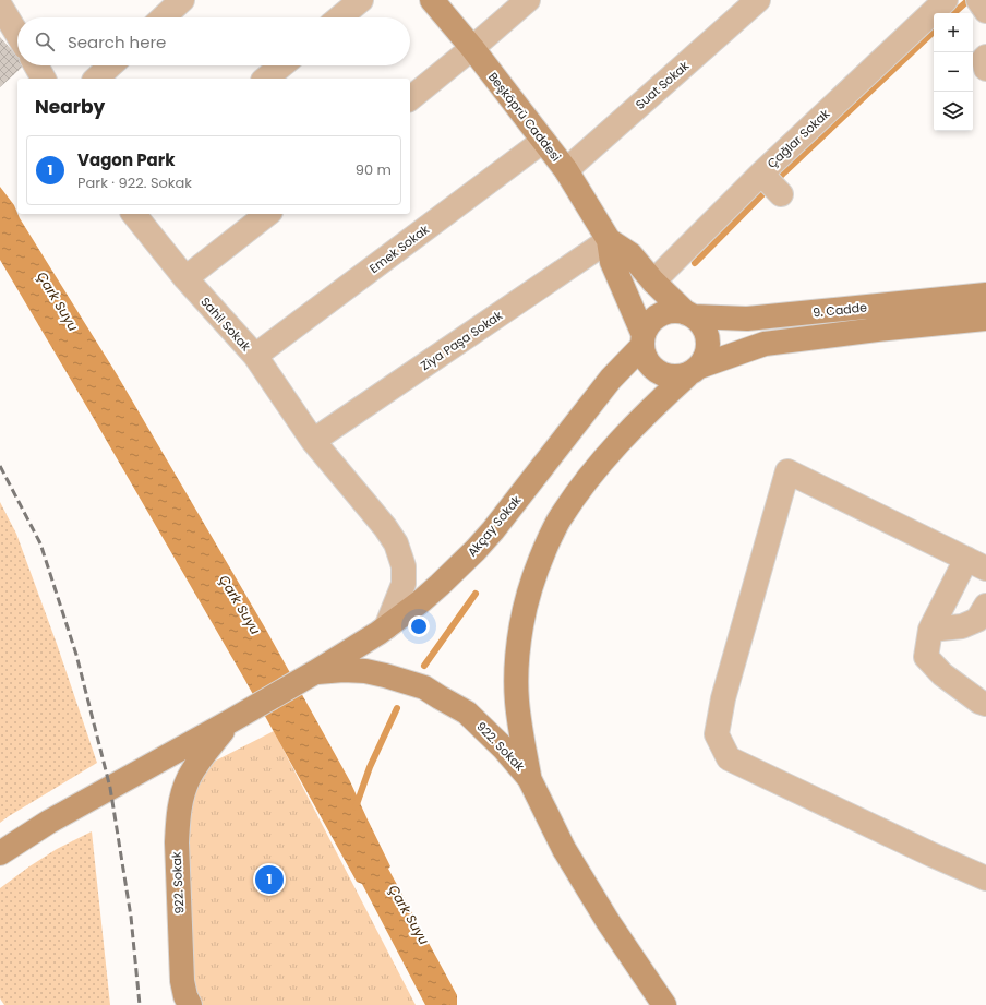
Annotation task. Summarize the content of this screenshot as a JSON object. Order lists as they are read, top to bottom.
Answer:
{
  "streets": {
    "main road": [
      "Beşköprü Caddesi",
      "9. Cadde",
      "Akçay Sokak",
      "922. Sokak"
    ],
    "street": [
      "Suat Sokak",
      "Çağlar Sokak",
      "Emek Sokak",
      "Sahil Sokak",
      "Ziya Paşa Sokak"
    ]
  },
  "crossings": [
    ["Suat Sokak", "Beşköprü Caddesi"],
    ["Beşköprü Caddesi", "Emek Sokak"],
    ["Beşköprü Caddesi", "Ziya Paşa Sokak"],
    ["Emek Sokak", "Sahil Sokak"],
    ["9. Cadde", "Akçay Sokak"],
    ["Sahil Sokak", "Ziya Paşa Sokak"],
    ["Sahil Sokak", "Akçay Sokak"],
    ["Akçay Sokak", "922. Sokak"]
  ],
  "water": ["Çark Suyu"],
  "page": {
    "map_buttons": ["+", "−"],
    "search": "Search here",
    "heading": "Nearby",
    "list": [
      {
        "mark": "1",
        "name": "Vagon Park",
        "note": "Park · 922. Sokak",
        "value": "90 m"
      }
    ],
    "pins": "1"
  }
}
